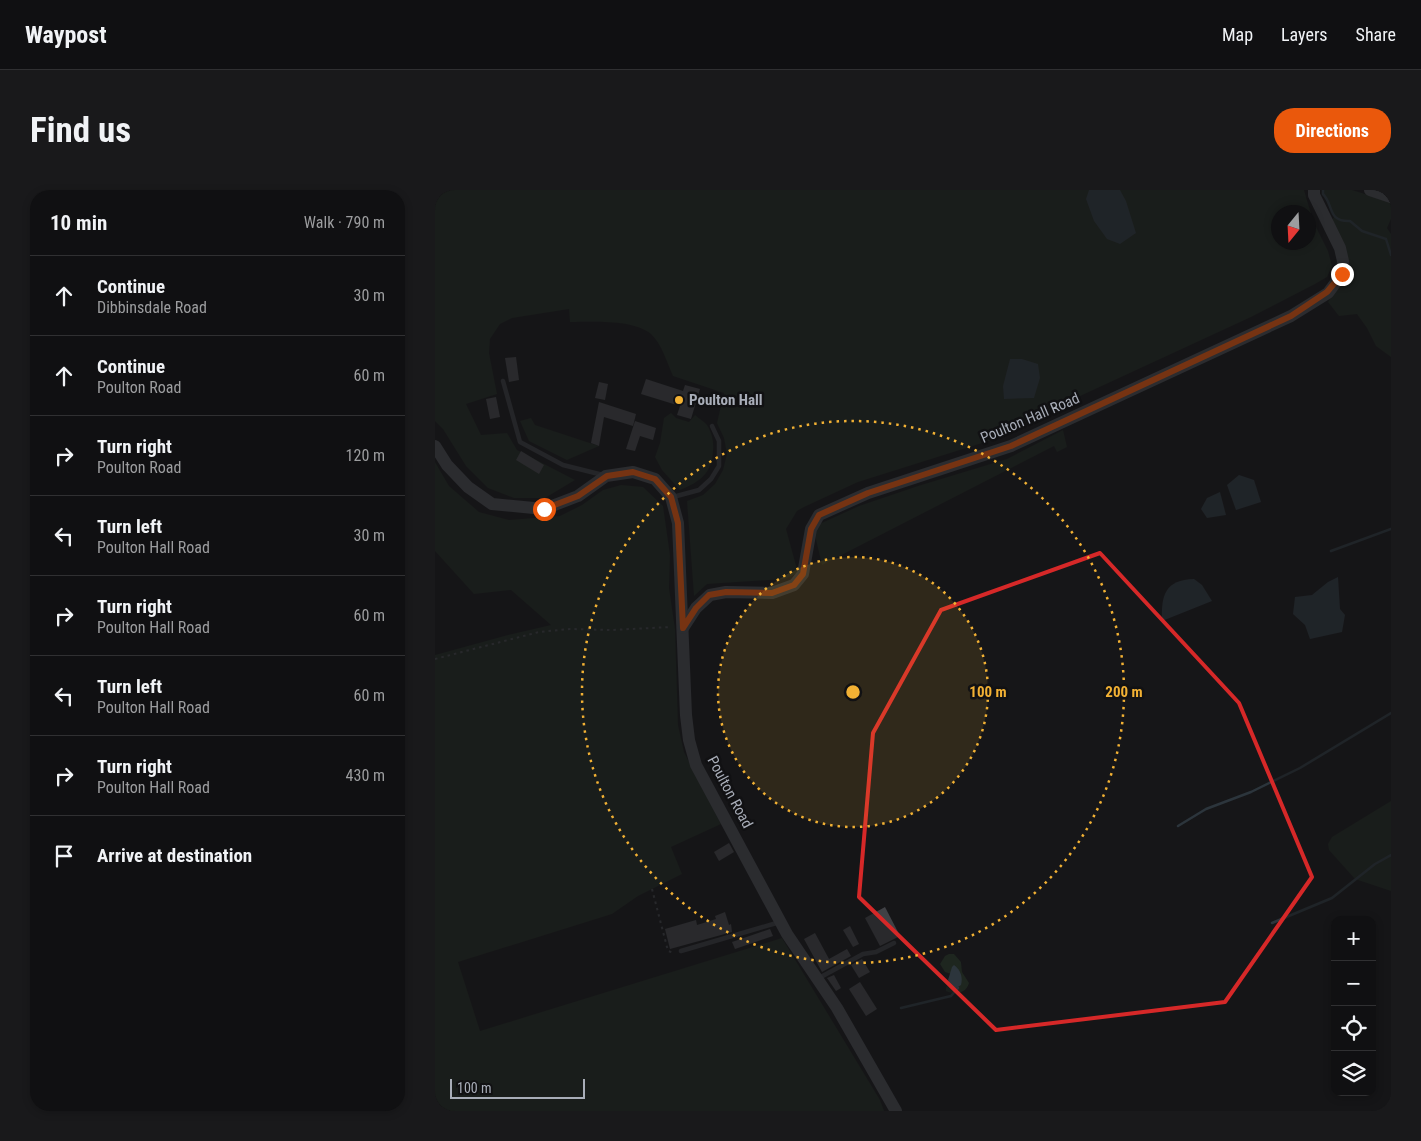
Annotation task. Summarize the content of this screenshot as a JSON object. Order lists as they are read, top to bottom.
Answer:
{
  "streets": {
    "street": ["Poulton Hall Road", "Poulton Road"]
  },
  "crossings": [
    ["Poulton Hall Road", "Poulton Road"]
  ],
  "places": ["Poulton Hall"],
  "scale_bar": "100 m",
  "north": "bottom",
  "page": {
    "header": "Waypost",
    "nav": ["Map", "Layers", "Share"],
    "buttons": "Directions",
    "title": "Find us",
    "heading": ["10 min", "Walk · 790 m"],
    "list": [
      ["Continue", "Dibbinsdale Road", "30 m"],
      ["Continue", "Poulton Road", "60 m"],
      ["Turn right", "Poulton Road", "120 m"],
      ["Turn left", "Poulton Hall Road", "30 m"],
      ["Turn right", "Poulton Hall Road", "60 m"],
      ["Turn left", "Poulton Hall Road", "60 m"],
      ["Turn right", "Poulton Hall Road", "430 m"],
      "Arrive at destination"
    ],
    "map_buttons": ["+", "−"],
    "scale": "100 m"
  },
  "rings": ["100 m", "200 m"]
}
